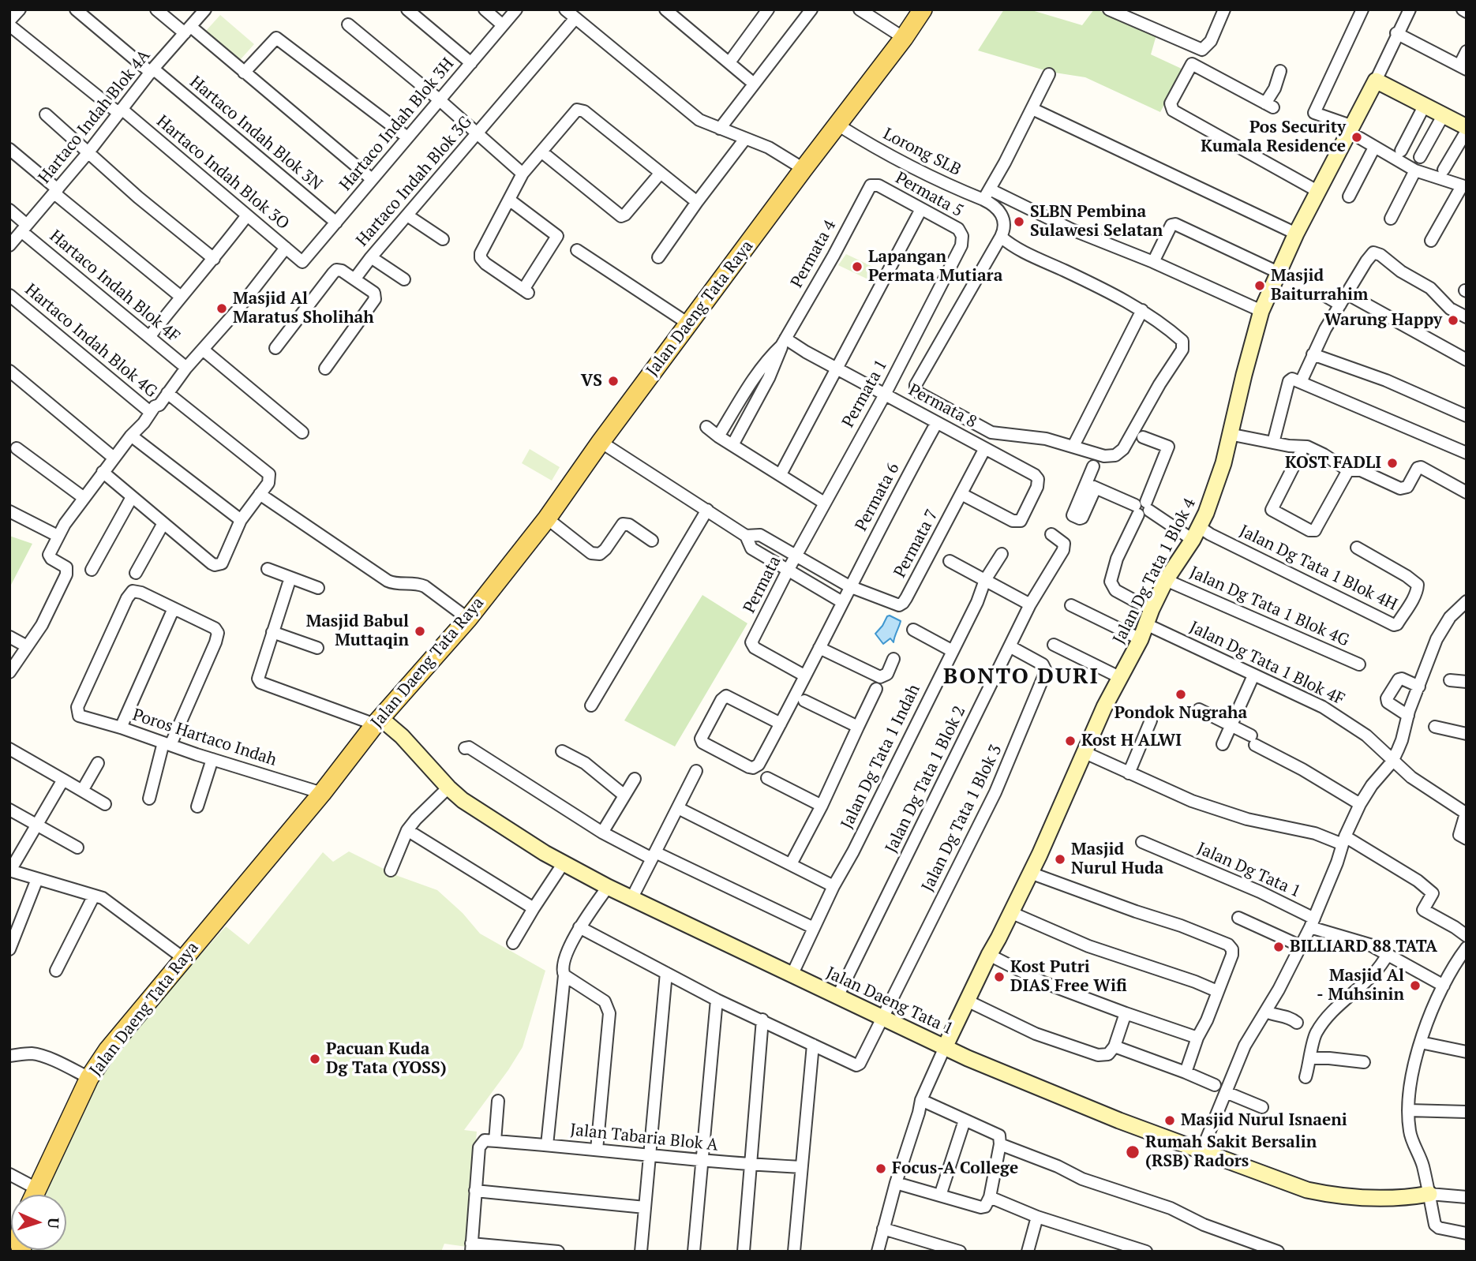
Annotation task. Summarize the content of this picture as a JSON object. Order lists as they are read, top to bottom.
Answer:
{
  "streets": {
    "main road": ["Jalan Daeng Tata Raya"],
    "street": [
      "Hartaco Indah Blok 4A",
      "Hartaco Indah Blok 3H",
      "Hartaco Indah Blok 3N",
      "Lorong SLB",
      "Hartaco Indah Blok 3O",
      "Hartaco Indah Blok 3G",
      "Permata 5",
      "Permata 4",
      "Hartaco Indah Blok 4F",
      "Hartaco Indah Blok 4G",
      "Permata 1",
      "Permata 8",
      "Permata 6",
      "Permata 7",
      "Jalan Dg Tata 1 Blok 4H",
      "Jalan Dg Tata 1 Blok 4",
      "Permata",
      "Jalan Dg Tata 1 Blok 4G",
      "Jalan Dg Tata 1 Blok 4F",
      "Poros Hartaco Indah",
      "Jalan Dg Tata 1 Indah",
      "Jalan Dg Tata 1 Blok 2",
      "Jalan Dg Tata 1 Blok 3",
      "Jalan Dg Tata 1",
      "Jalan Daeng Tata 1",
      "Jalan Tabaria Blok A"
    ]
  },
  "crossings": [
    ["Hartaco Indah Blok 4A", "Hartaco Indah Blok 3N"],
    ["Hartaco Indah Blok 4A", "Hartaco Indah Blok 3O"],
    ["Hartaco Indah Blok 4A", "Hartaco Indah Blok 4F"],
    ["Hartaco Indah Blok 3H", "Hartaco Indah Blok 3N"],
    ["Hartaco Indah Blok 3H", "Hartaco Indah Blok 3O"],
    ["Lorong SLB", "Jalan Daeng Tata Raya"],
    ["Permata 5", "Permata 4"],
    ["Permata 5", "Permata 1"],
    ["Jalan Daeng Tata Raya", "Poros Hartaco Indah"],
    ["Jalan Daeng Tata Raya", "Jalan Daeng Tata 1"],
    ["Permata 1", "Permata 8"],
    ["Permata 1", "Permata"],
    ["Permata 8", "Permata 6"],
    ["Permata 8", "Permata 7"],
    ["Permata 6", "Permata 7"],
    ["Permata 6", "Permata"],
    ["Permata 7", "Permata"],
    ["Jalan Dg Tata 1 Blok 4H", "Jalan Dg Tata 1 Blok 4"],
    ["Jalan Dg Tata 1 Blok 4", "Jalan Dg Tata 1 Blok 4G"],
    ["Jalan Dg Tata 1 Blok 4", "Jalan Dg Tata 1 Blok 4F"],
    ["Jalan Dg Tata 1 Blok 4", "Jalan Daeng Tata 1"],
    ["Jalan Dg Tata 1 Indah", "Jalan Daeng Tata 1"],
    ["Jalan Dg Tata 1 Blok 2", "Jalan Dg Tata 1 Blok 3"],
    ["Jalan Dg Tata 1 Blok 2", "Jalan Daeng Tata 1"],
    ["Jalan Dg Tata 1 Blok 3", "Jalan Daeng Tata 1"]
  ],
  "districts": ["BONTO DURI"],
  "places": [
    "Pos Security Kumala Residence",
    "SLBN Pembina Sulawesi Selatan",
    "Lapangan Permata Mutiara",
    "Masjid Baiturrahim",
    "Masjid Al Maratus Sholihah",
    "Warung Happy",
    "VS",
    "KOST FADLI",
    "Masjid Babul Muttaqin",
    "Pondok Nugraha",
    "Kost H ALWI",
    "Masjid Nurul Huda",
    "BILLIARD 88 TATA",
    "Kost Putri DIAS Free Wifi",
    "Masjid Al - Muhsinin",
    "Pacuan Kuda Dg Tata (YOSS)",
    "Masjid Nurul Isnaeni",
    "Rumah Sakit Bersalin (RSB) Radors",
    "Focus-A College"
  ],
  "north": "right"
}
